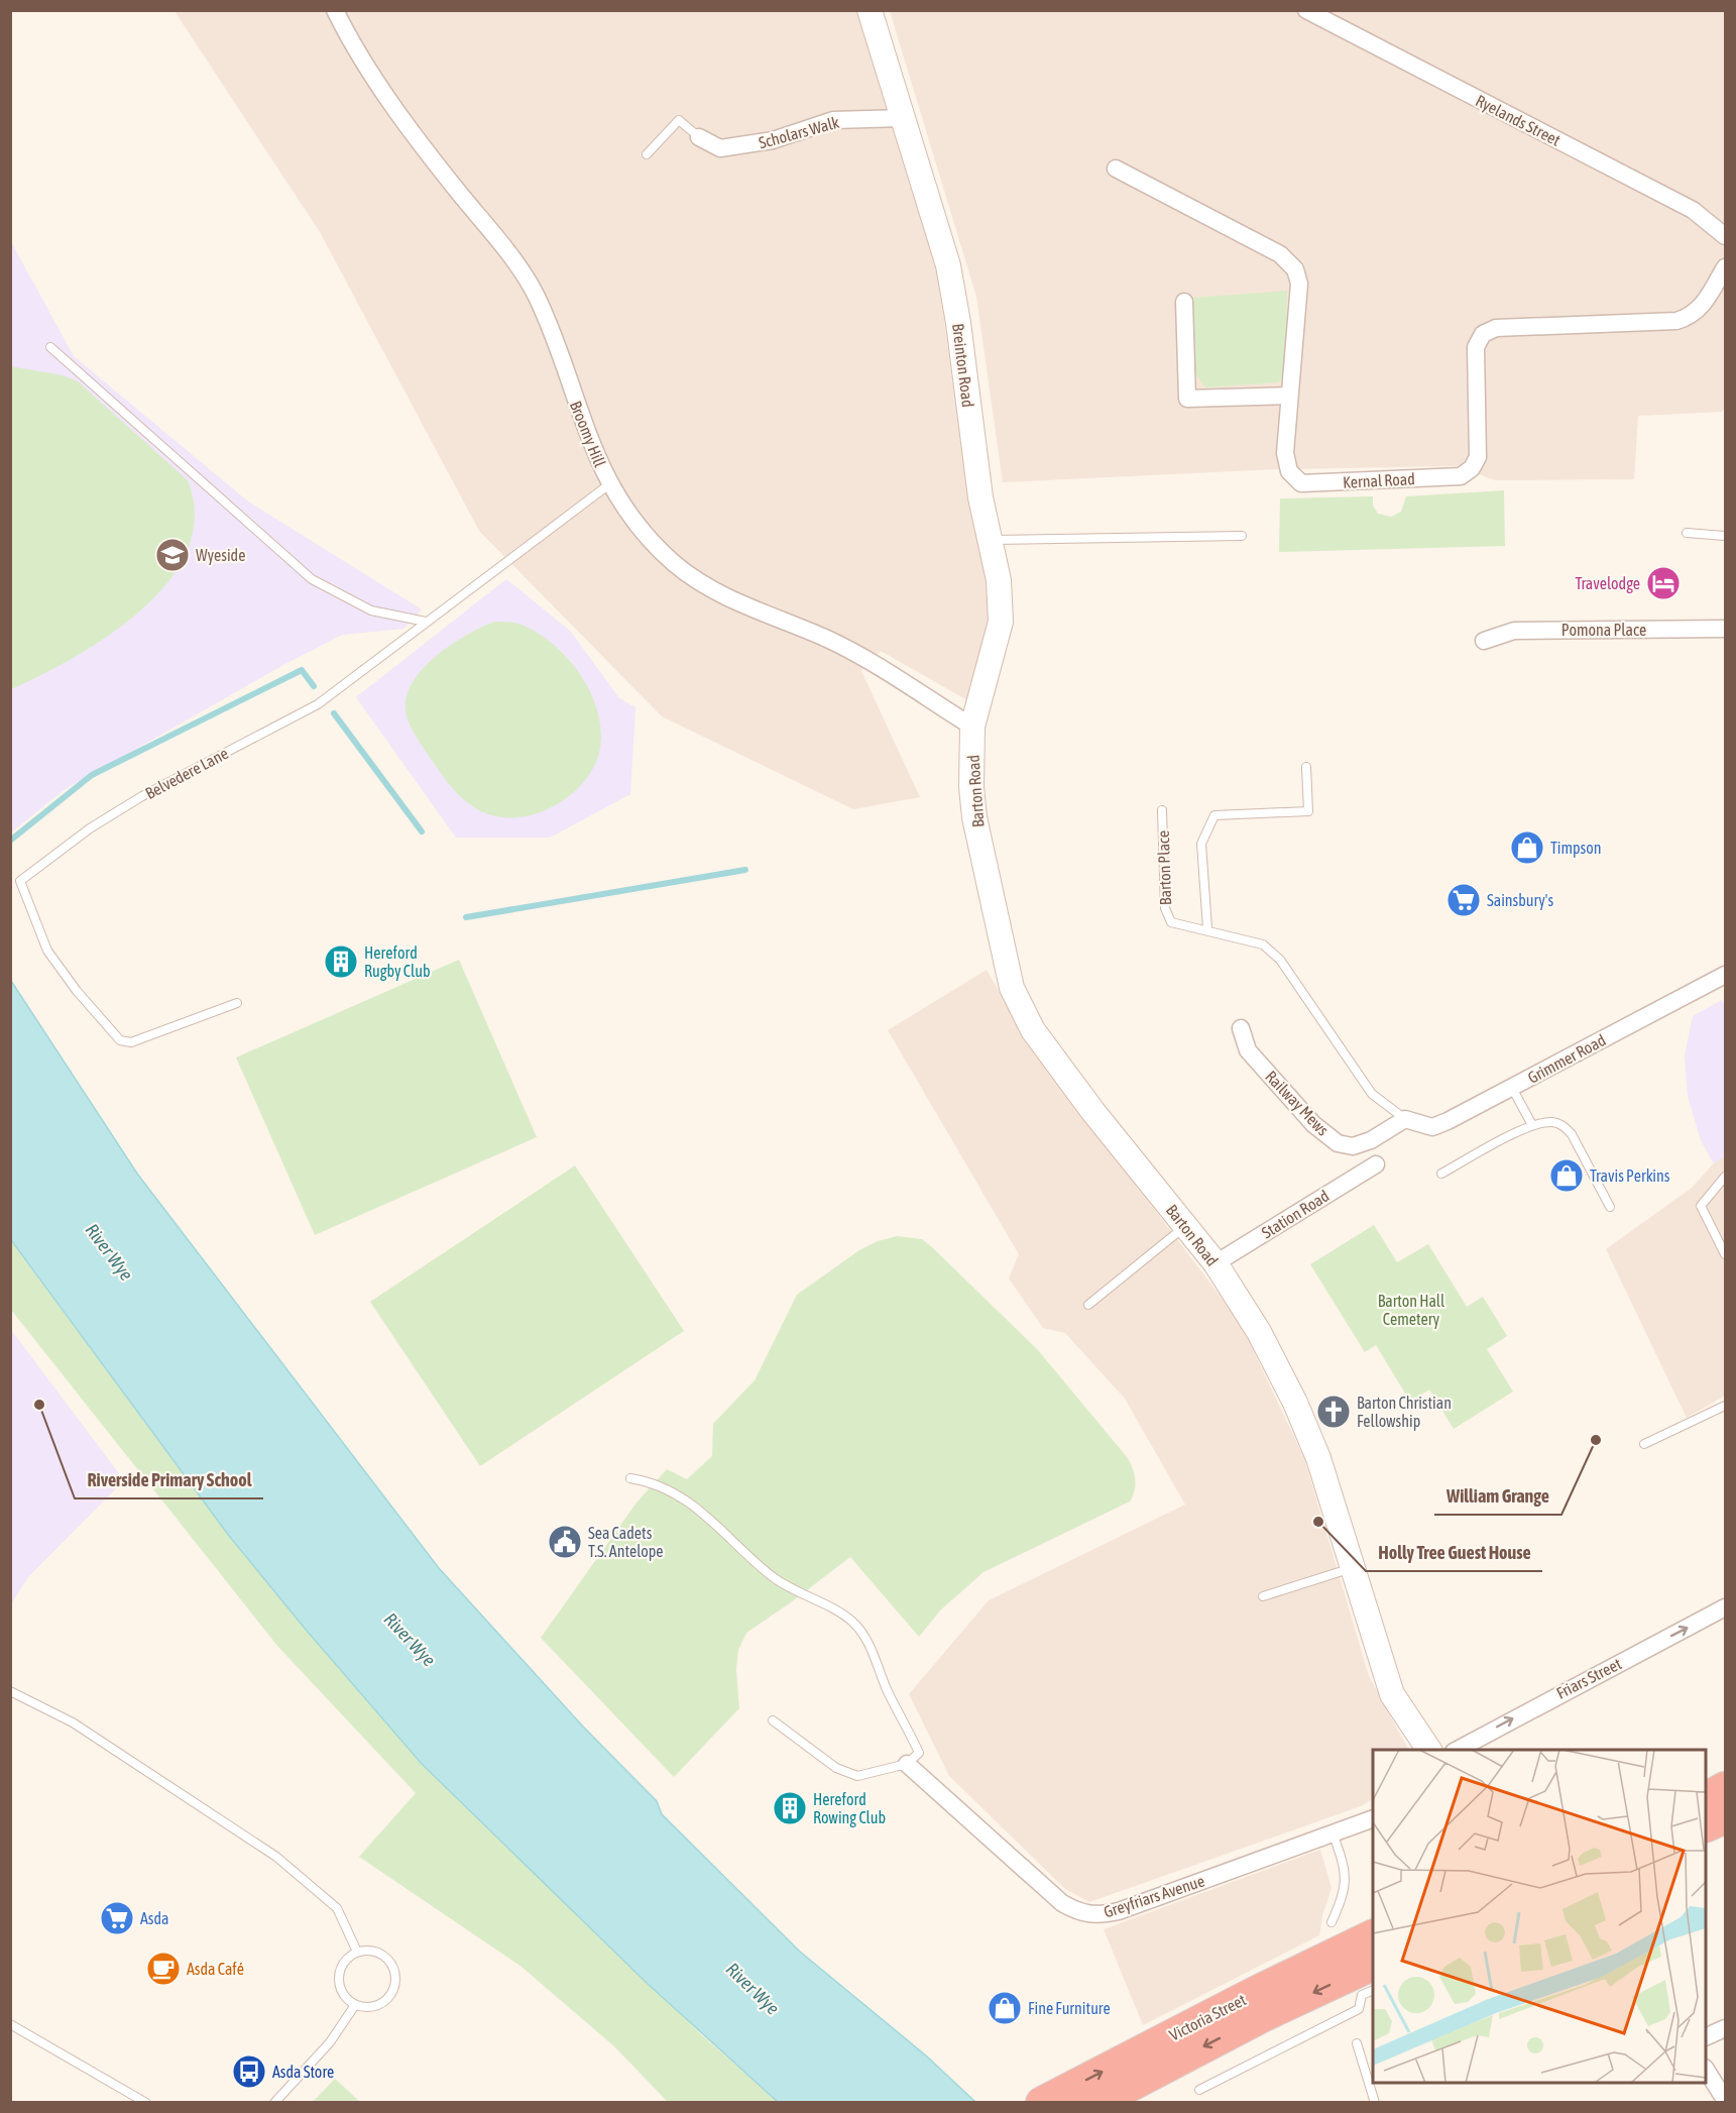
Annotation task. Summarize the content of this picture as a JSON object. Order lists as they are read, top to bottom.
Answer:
{
  "streets": {
    "highway": ["Victoria Street"],
    "street": [
      "Ryelands Street",
      "Scholars Walk",
      "Breinton Road",
      "Broomy Hill",
      "Kernal Road",
      "Pomona Place",
      "Barton Road",
      "Grimmer Road",
      "Railway Mews",
      "Station Road",
      "Friars Street",
      "Greyfriars Avenue"
    ],
    "lane": ["Belvedere Lane", "Barton Place"]
  },
  "crossings": [
    ["Scholars Walk", "Breinton Road"],
    ["Breinton Road", "Broomy Hill"],
    ["Breinton Road", "Barton Road"],
    ["Broomy Hill", "Belvedere Lane"],
    ["Broomy Hill", "Barton Road"],
    ["Barton Road", "Station Road"],
    ["Barton Place", "Grimmer Road"],
    ["Barton Place", "Railway Mews"],
    ["Grimmer Road", "Railway Mews"]
  ],
  "one_way": ["Friars Street"],
  "water": ["River Wye"],
  "parks": ["Barton Hall Cemetery"],
  "places": {
    "school or university": ["Wyeside"],
    "hotel": ["Travelodge"],
    "shop": ["Timpson", "Travis Perkins", "Fine Furniture"],
    "supermarket": ["Sainsbury's", "Asda"],
    "building": ["Hereford Rugby Club", "Hereford Rowing Club"],
    "other": ["Riverside Primary School", "William Grange", "Holly Tree Guest House"],
    "church": ["Barton Christian Fellowship"],
    "public building": ["Sea Cadets T.S. Antelope"],
    "cafe": ["Asda Café"],
    "bus stop": ["Asda Store"]
  }
}
